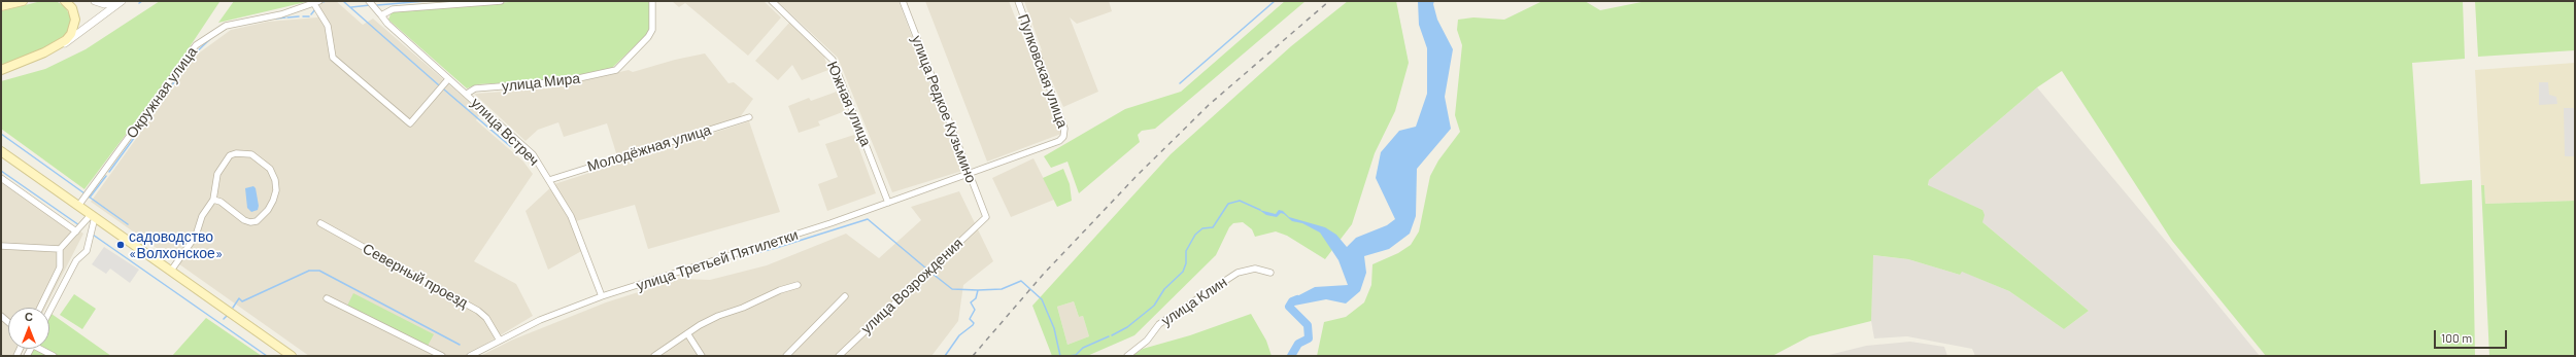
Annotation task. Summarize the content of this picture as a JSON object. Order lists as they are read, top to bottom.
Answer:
{
  "streets": {
    "street": [
      "Пулковская улица",
      "улица Мира",
      "Окружная улица",
      "Южная улица",
      "улица Редкое Кузьмино",
      "улица Встреч",
      "Молодёжная улица",
      "улица Третьей Пятилетки",
      "Северный проезд",
      "улица Возрождения",
      "улица Клин"
    ]
  },
  "crossings": [
    ["Пулковская улица", "улица Редкое Кузьмино"],
    ["Пулковская улица", "улица Третьей Пятилетки"],
    ["улица Мира", "улица Встреч"],
    ["Южная улица", "улица Третьей Пятилетки"],
    ["улица Редкое Кузьмино", "улица Третьей Пятилетки"],
    ["улица Редкое Кузьмино", "улица Возрождения"],
    ["улица Встреч", "Молодёжная улица"],
    ["улица Встреч", "улица Третьей Пятилетки"],
    ["улица Третьей Пятилетки", "Северный проезд"]
  ],
  "places": ["садоводство «Волхонское»"],
  "scale_bar": "100 m",
  "north": "top"
}
